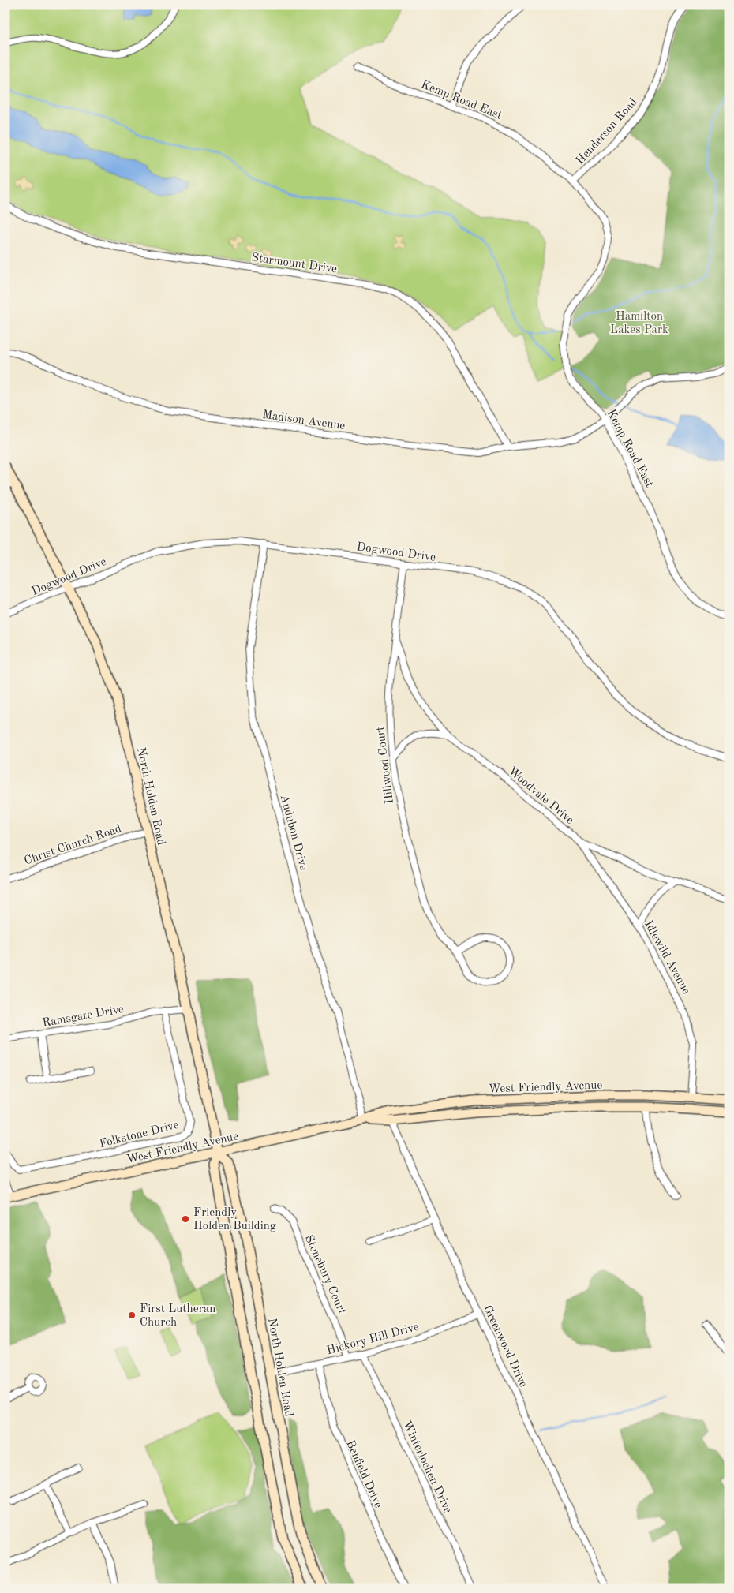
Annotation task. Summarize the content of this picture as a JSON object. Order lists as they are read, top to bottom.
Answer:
{
  "streets": {
    "main road": ["North Holden Road", "West Friendly Avenue"],
    "street": [
      "Kemp Road East",
      "Henderson Road",
      "Starmount Drive",
      "Madison Avenue",
      "Dogwood Drive",
      "Hillwood Court",
      "Woodvale Drive",
      "Audubon Drive",
      "Christ Church Road",
      "Idlewild Avenue",
      "Ramsgate Drive",
      "Folkstone Drive",
      "Stonebury Court",
      "Hickory Hill Drive",
      "Greenwood Drive",
      "Winterlochen Drive",
      "Benfield Drive"
    ]
  },
  "crossings": [
    ["Kemp Road East", "Henderson Road"],
    ["Kemp Road East", "Madison Avenue"],
    ["Starmount Drive", "Madison Avenue"],
    ["Dogwood Drive", "Hillwood Court"],
    ["Dogwood Drive", "North Holden Road"],
    ["Dogwood Drive", "Audubon Drive"],
    ["Hillwood Court", "Woodvale Drive"],
    ["Woodvale Drive", "Idlewild Avenue"],
    ["North Holden Road", "Christ Church Road"],
    ["North Holden Road", "Ramsgate Drive"],
    ["North Holden Road", "West Friendly Avenue"],
    ["North Holden Road", "Hickory Hill Drive"],
    ["Audubon Drive", "West Friendly Avenue"],
    ["Idlewild Avenue", "West Friendly Avenue"],
    ["Ramsgate Drive", "Folkstone Drive"],
    ["West Friendly Avenue", "Greenwood Drive"],
    ["Stonebury Court", "Hickory Hill Drive"],
    ["Hickory Hill Drive", "Greenwood Drive"],
    ["Hickory Hill Drive", "Winterlochen Drive"],
    ["Hickory Hill Drive", "Benfield Drive"]
  ],
  "parks": ["Hamilton Lakes Park"],
  "places": ["Friendly Holden Building", "First Lutheran Church"]
}
